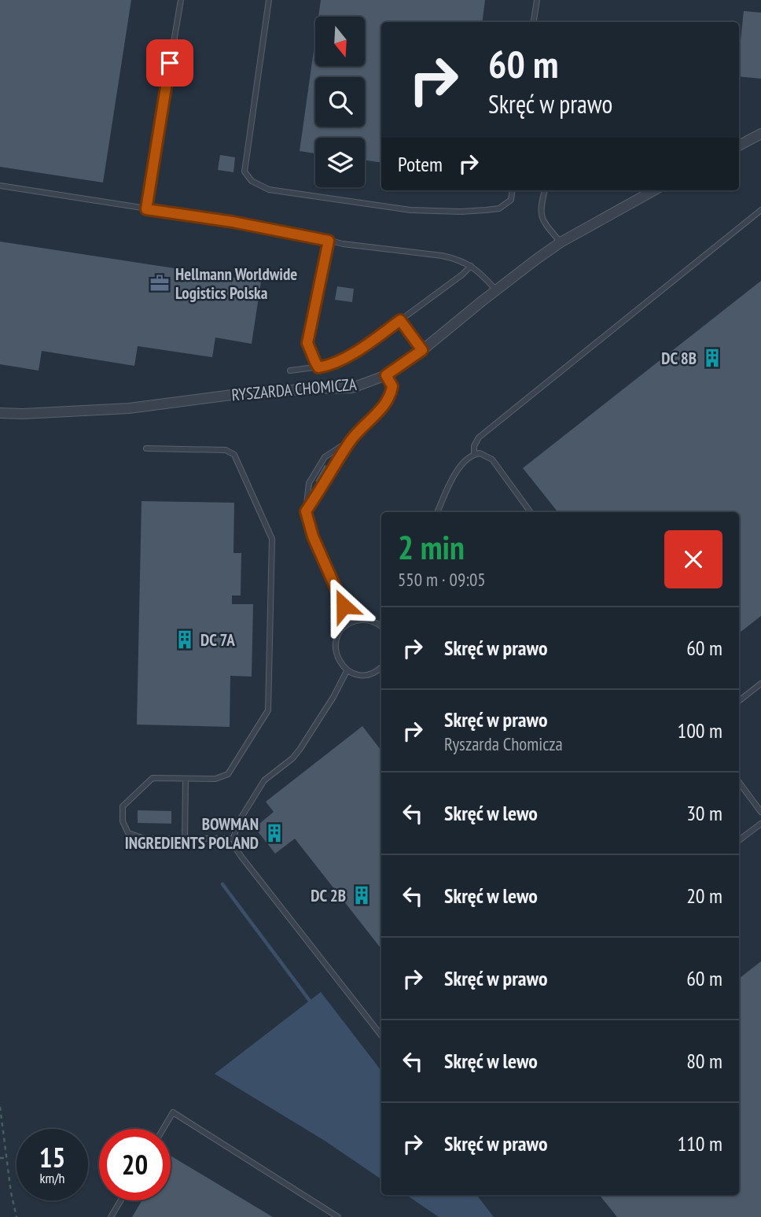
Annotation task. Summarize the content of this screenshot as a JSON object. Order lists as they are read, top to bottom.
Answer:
{
  "streets": {
    "street": ["RYSZARDA CHOMICZA"]
  },
  "places": {
    "office": ["Hellmann Worldwide Logistics Polska"],
    "building": [
      "DC 8B",
      "DC 7A",
      "BOWMAN INGREDIENTS POLAND",
      "DC 2B"
    ]
  },
  "north": "bottom",
  "page": {
    "turn": ["60 m", "Skręć w prawo"],
    "then": "Potem",
    "heading": ["2 min", "550 m · 09:05"],
    "list": [
      {
        "name": "Skręć w prawo",
        "value": "60 m"
      },
      {
        "name": "Skręć w prawo",
        "note": "Ryszarda Chomicza",
        "value": "100 m"
      },
      {
        "name": "Skręć w lewo",
        "value": "30 m"
      },
      {
        "name": "Skręć w lewo",
        "value": "20 m"
      },
      {
        "name": "Skręć w prawo",
        "value": "60 m"
      },
      {
        "name": "Skręć w lewo",
        "value": "80 m"
      },
      {
        "name": "Skręć w prawo",
        "value": "110 m"
      }
    ],
    "speed": "15 km/h",
    "limit": "20"
  }
}
